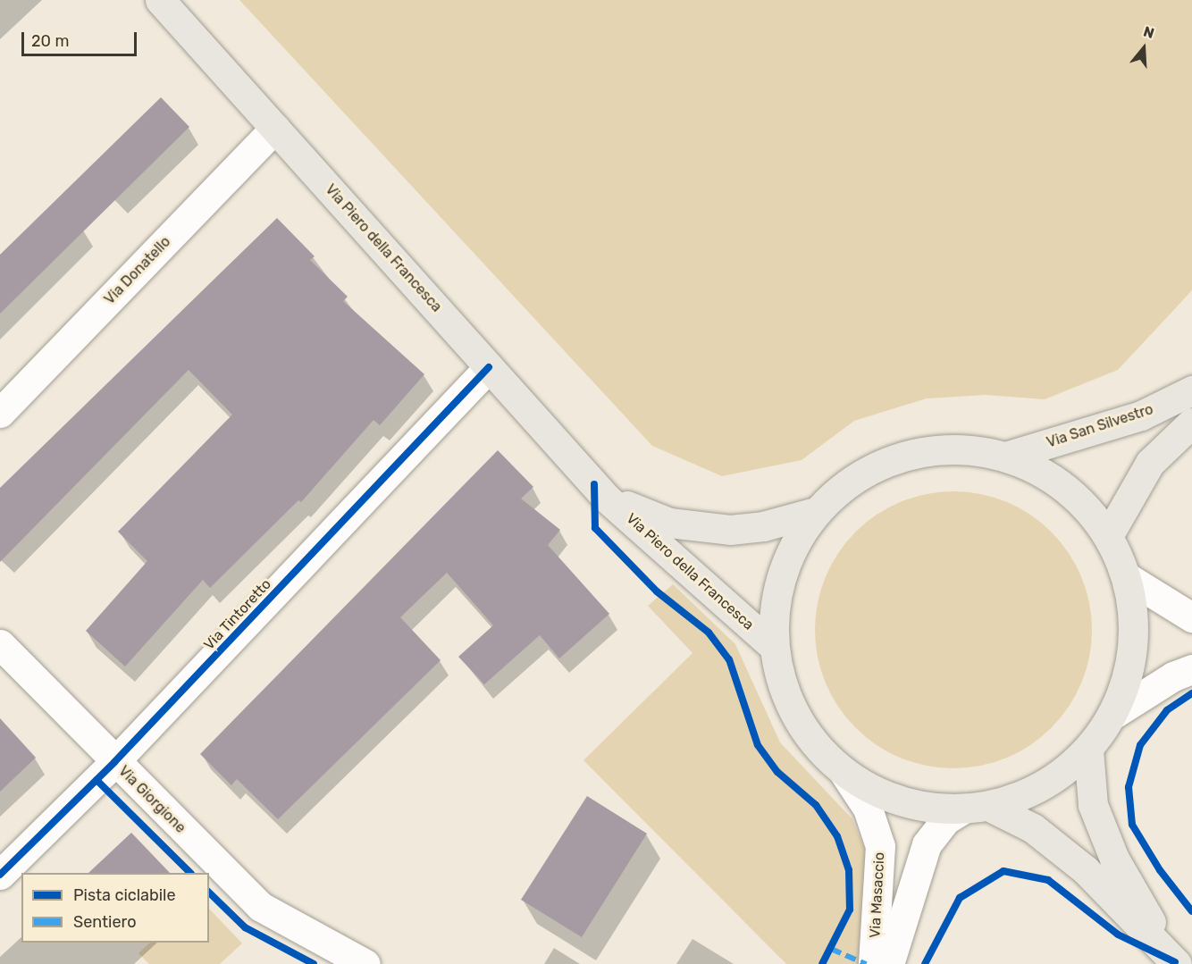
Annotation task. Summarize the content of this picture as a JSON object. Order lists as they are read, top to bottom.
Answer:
{
  "streets": {
    "main road": ["Via Piero della Francesca", "Via San Silvestro"],
    "street": [
      "Via Donatello",
      "Via Tintoretto",
      "Via Giorgione",
      "Via Masaccio"
    ]
  },
  "crossings": [
    ["Via Piero della Francesca", "Via Donatello"],
    ["Via Piero della Francesca", "Via Tintoretto"],
    ["Via Tintoretto", "Via Giorgione"]
  ],
  "legend": ["Pista ciclabile", "Sentiero"],
  "scale_bar": "20 m",
  "north": "top"
}
